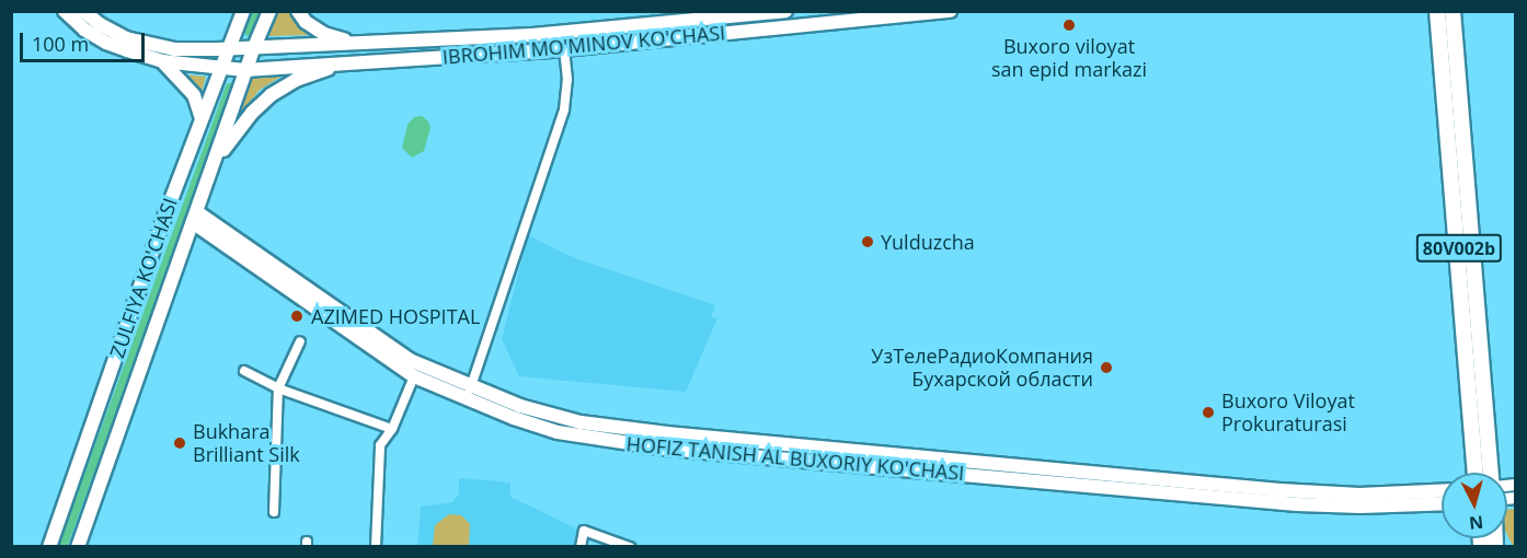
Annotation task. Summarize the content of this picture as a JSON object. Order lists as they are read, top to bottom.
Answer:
{
  "streets": {
    "main road": [
      "IBROHIM MO'MINOV KO'CHASI",
      "80V002b",
      "ZULFIYA KO'CHASI",
      "HOFIZ TANISH AL BUXORIY KO'CHASI"
    ]
  },
  "crossings": [
    ["IBROHIM MO'MINOV KO'CHASI", "ZULFIYA KO'CHASI"]
  ],
  "places": [
    "Buxoro viloyat san epid markazi",
    "Yulduzcha",
    "AZIMED HOSPITAL",
    "УзТелеРадиоКомпания Бухарской области",
    "Buxoro Viloyat Prokuraturasi",
    "Bukhara Brilliant Silk"
  ],
  "scale_bar": "100 m",
  "north": "bottom"
}
